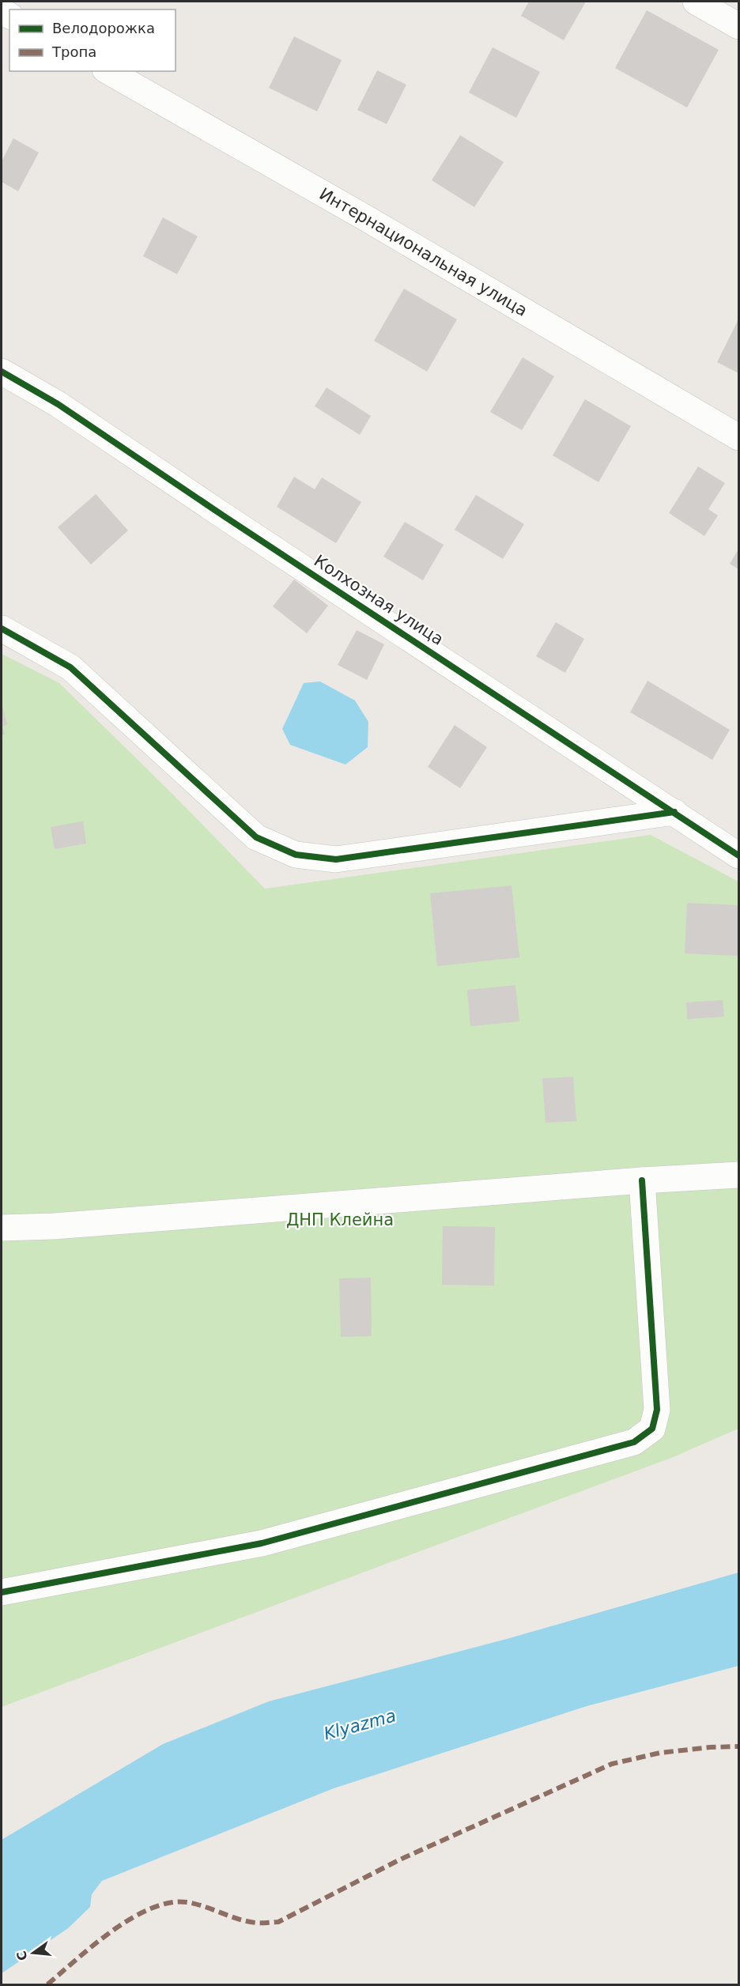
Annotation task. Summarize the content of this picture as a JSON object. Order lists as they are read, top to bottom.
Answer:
{
  "streets": {
    "street": ["Интернациональная улица", "Колхозная улица"]
  },
  "water": ["Klyazma"],
  "parks": ["ДНП Клейна"],
  "legend": ["Велодорожка", "Тропа"],
  "north": "left"
}
